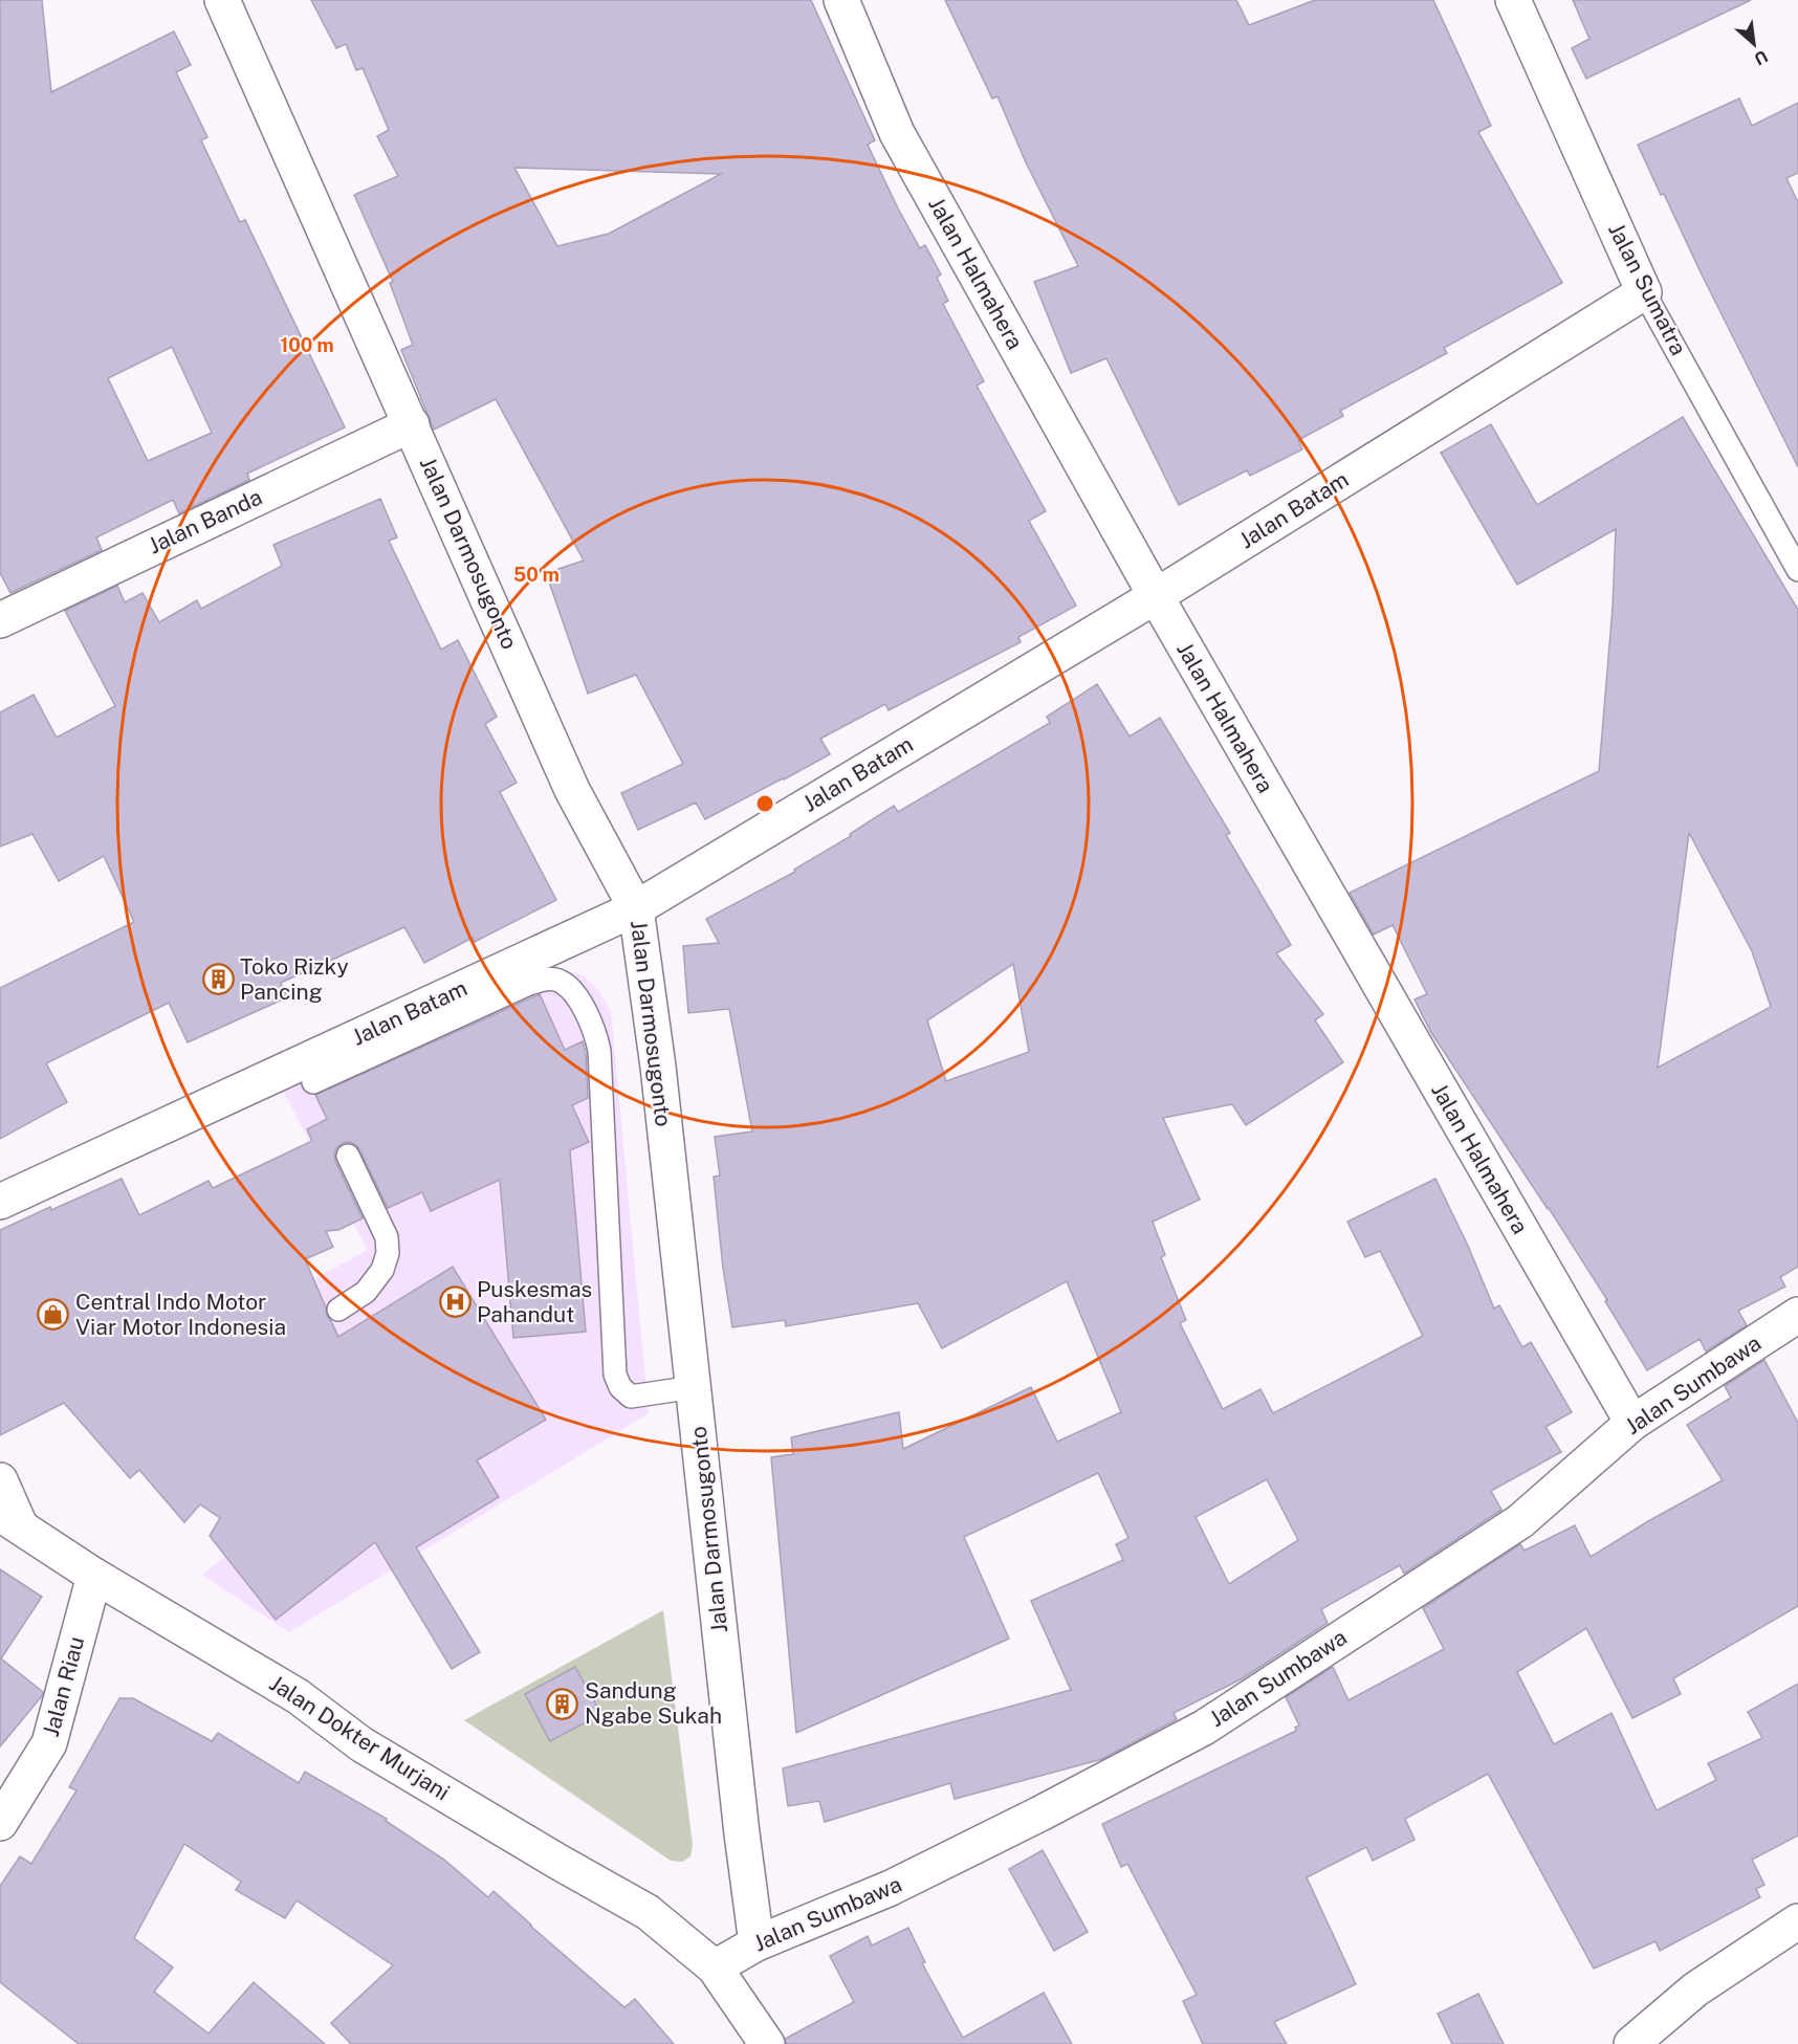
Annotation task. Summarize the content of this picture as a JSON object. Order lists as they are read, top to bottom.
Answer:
{
  "streets": {
    "street": [
      "Jalan Halmahera",
      "Jalan Sumatra",
      "Jalan Batam",
      "Jalan Banda",
      "Jalan Darmosugonto",
      "Jalan Sumbawa",
      "Jalan Riau",
      "Jalan Dokter Murjani"
    ]
  },
  "crossings": [
    ["Jalan Halmahera", "Jalan Batam"],
    ["Jalan Halmahera", "Jalan Sumbawa"],
    ["Jalan Sumatra", "Jalan Batam"],
    ["Jalan Batam", "Jalan Darmosugonto"],
    ["Jalan Banda", "Jalan Darmosugonto"],
    ["Jalan Darmosugonto", "Jalan Sumbawa"],
    ["Jalan Sumbawa", "Jalan Dokter Murjani"],
    ["Jalan Riau", "Jalan Dokter Murjani"]
  ],
  "places": {
    "building": ["Toko Rizky Pancing", "Sandung Ngabe Sukah"],
    "hospital": ["Puskesmas Pahandut"],
    "shop": ["Central Indo Motor Viar Motor Indonesia"]
  },
  "north": "bottom right",
  "rings": ["100 m", "50 m"]
}
